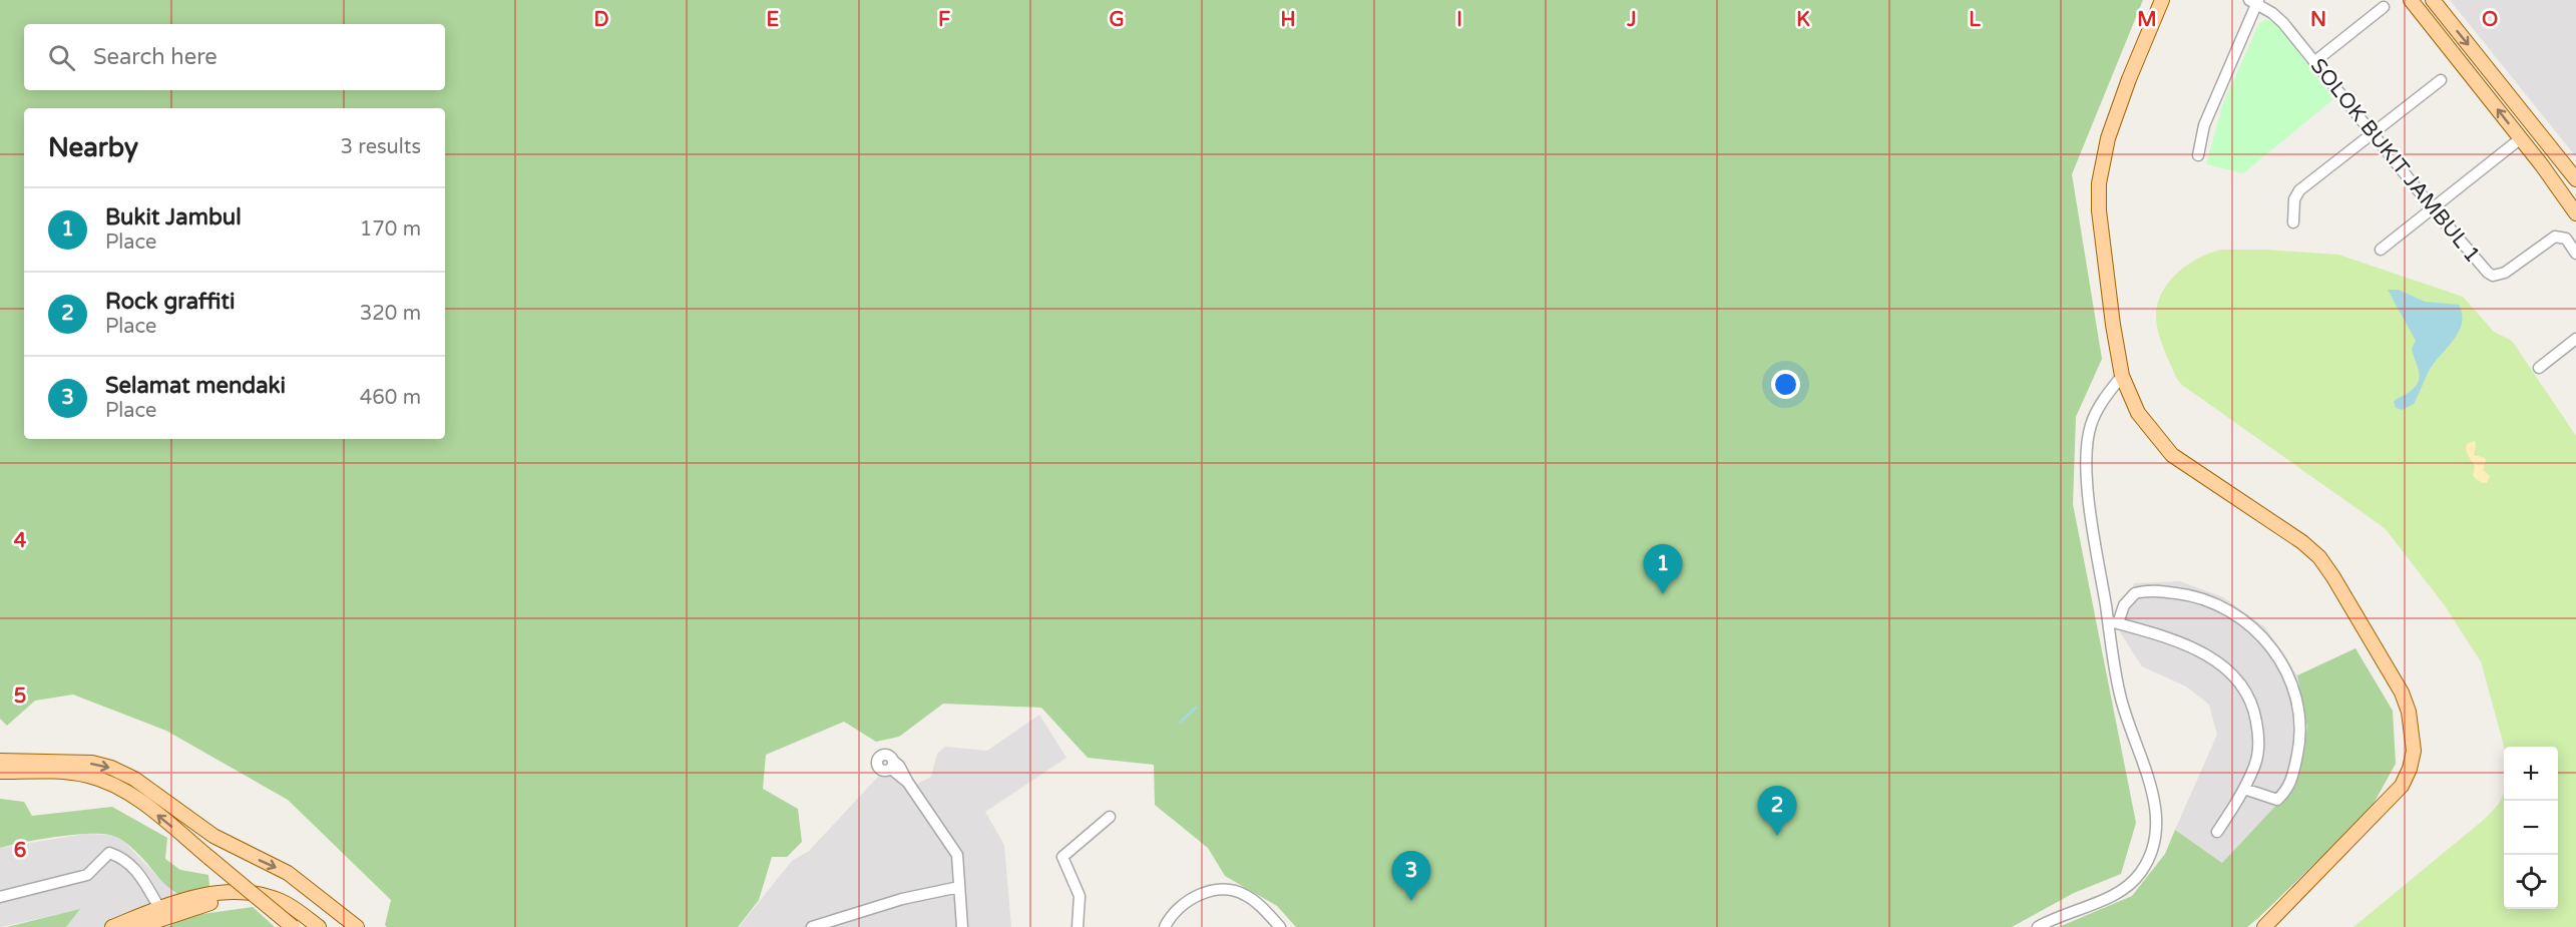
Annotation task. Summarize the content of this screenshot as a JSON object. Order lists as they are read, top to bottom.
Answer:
{
  "streets": {
    "street": ["SOLOK BUKIT JAMBUL 1"]
  },
  "page": {
    "search": "Search here",
    "heading": ["Nearby", "3 results"],
    "list": [
      {
        "mark": "1",
        "name": "Bukit Jambul",
        "note": "Place",
        "value": "170 m"
      },
      {
        "mark": "2",
        "name": "Rock graffiti",
        "note": "Place",
        "value": "320 m"
      },
      {
        "mark": "3",
        "name": "Selamat mendaki",
        "note": "Place",
        "value": "460 m"
      }
    ],
    "pins": ["1", "2", "3"],
    "map_buttons": ["+", "−"]
  },
  "grid": {
    "columns": [
      "D",
      "E",
      "F",
      "G",
      "H",
      "I",
      "J",
      "K",
      "L",
      "M",
      "N",
      "O"
    ],
    "rows": ["4", "5", "6"]
  }
}
